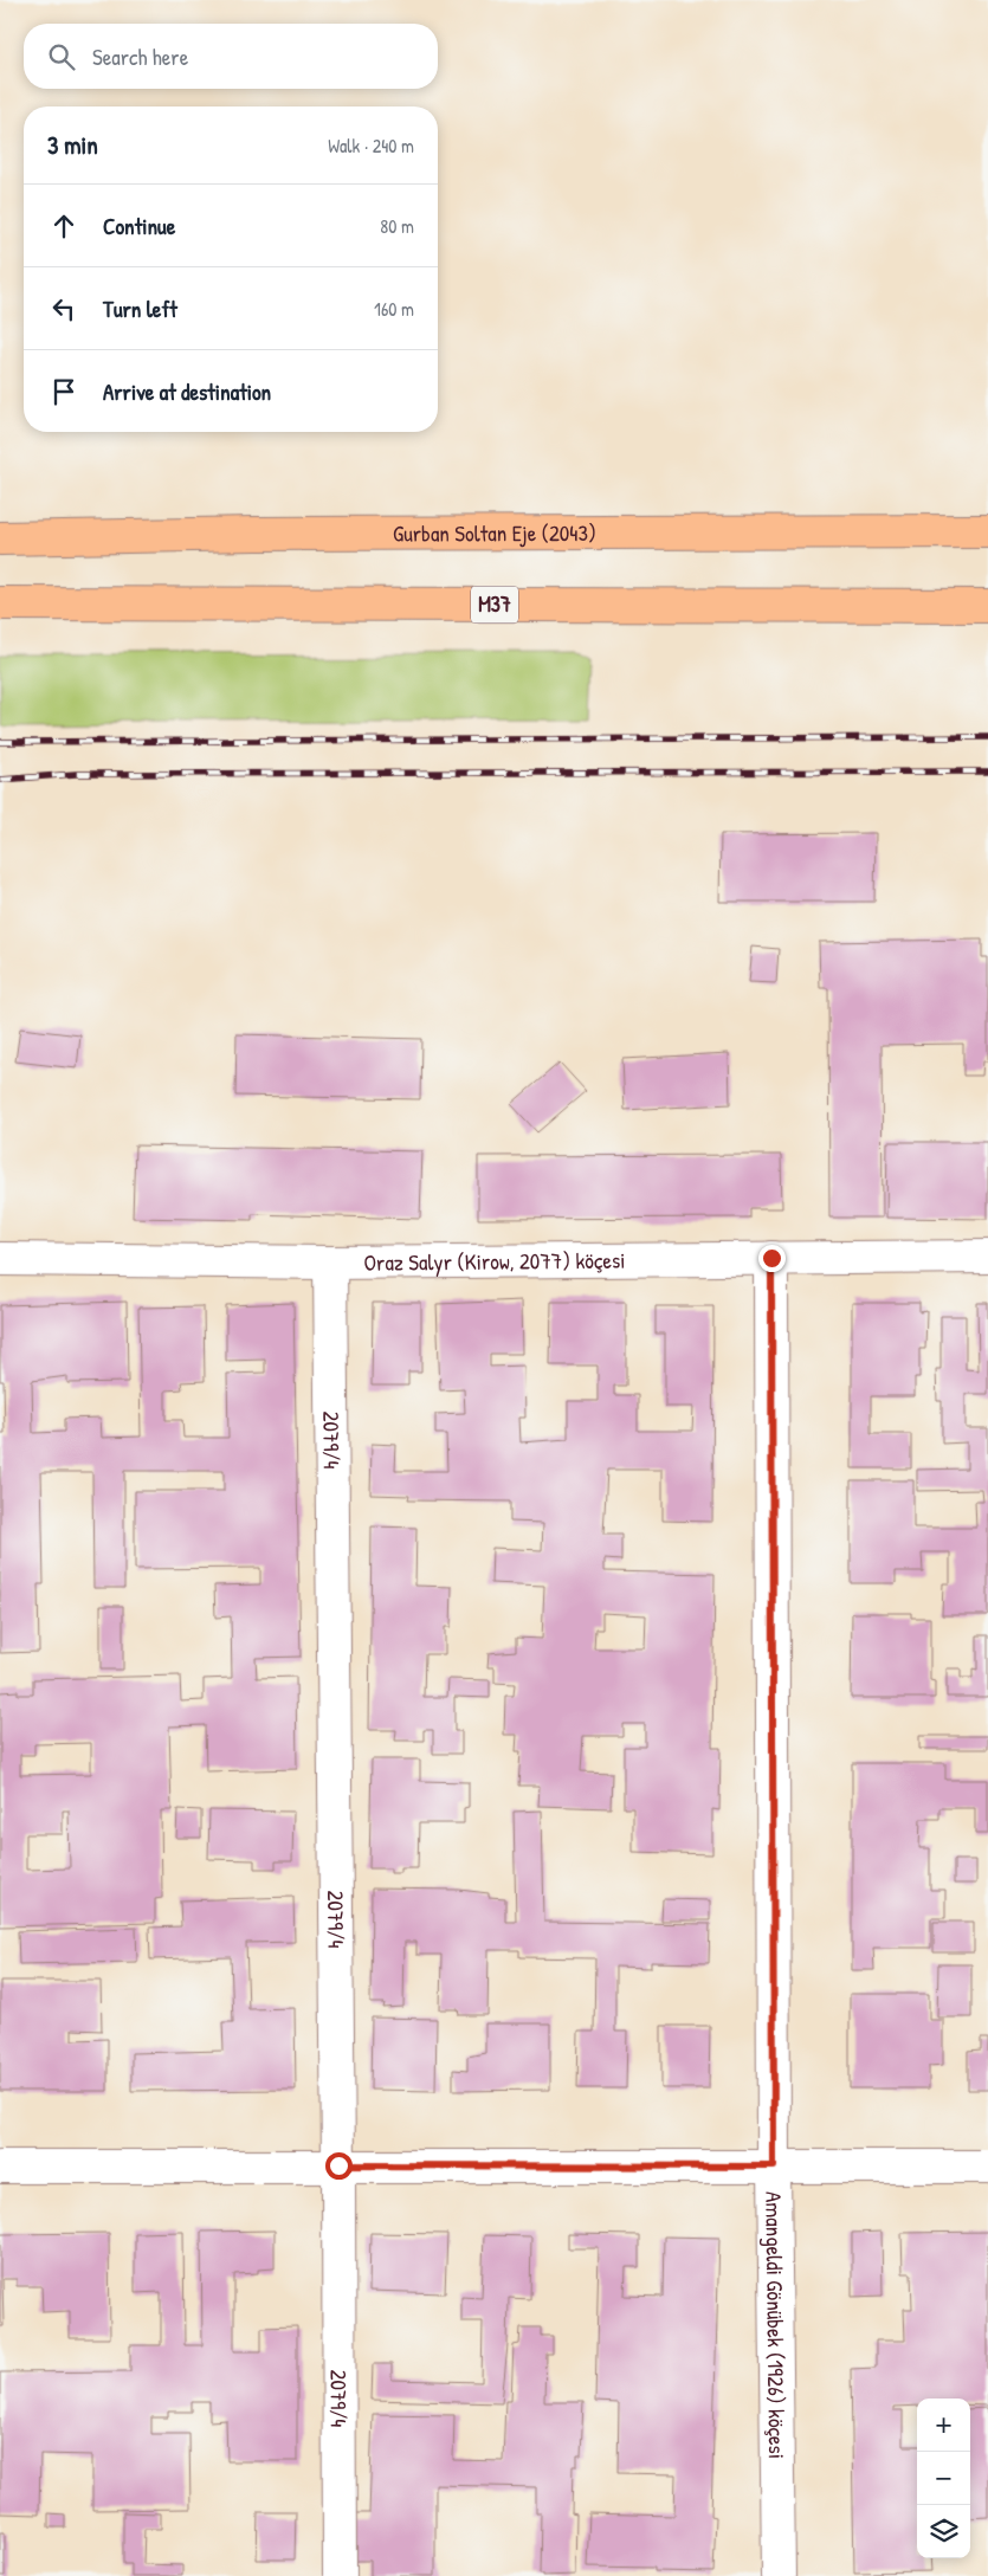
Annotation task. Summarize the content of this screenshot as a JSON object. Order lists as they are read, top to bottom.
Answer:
{
  "streets": {
    "highway": ["Gurban Soltan Eje (2043)", "M37"],
    "street": ["Oraz Salyr (Kirow, 2077) köçesi", "2079/4", "Amangeldi Gönübek (1926) köçesi"]
  },
  "crossings": [
    ["Oraz Salyr (Kirow, 2077) köçesi", "2079/4"],
    ["Oraz Salyr (Kirow, 2077) köçesi", "Amangeldi Gönübek (1926) köçesi"]
  ],
  "page": {
    "search": "Search here",
    "heading": ["3 min", "Walk · 240 m"],
    "list": [
      ["Continue", "80 m"],
      ["Turn left", "160 m"],
      "Arrive at destination"
    ],
    "map_buttons": ["+", "−"]
  }
}
